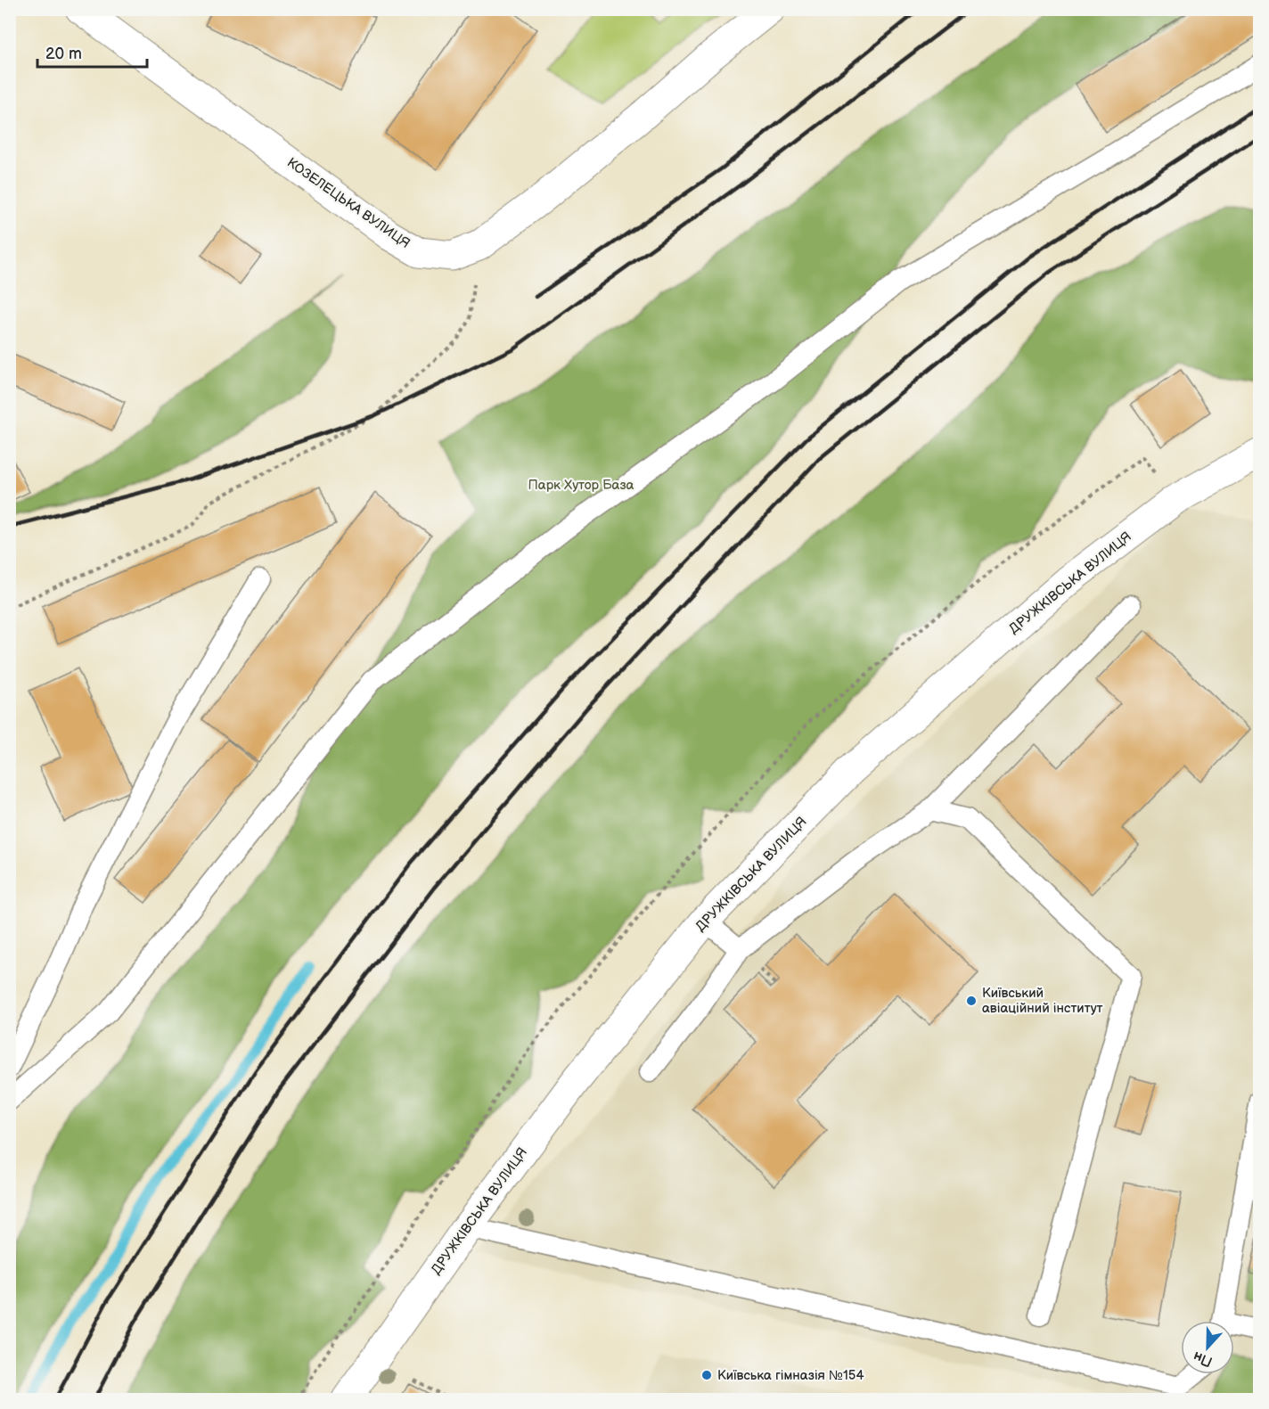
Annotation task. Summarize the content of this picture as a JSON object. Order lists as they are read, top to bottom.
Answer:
{
  "streets": {
    "street": ["КОЗЕЛЕЦЬКА ВУЛИЦЯ", "ДРУЖКІВСЬКА ВУЛИЦЯ"]
  },
  "parks": ["Парк Хутор База"],
  "places": ["Київський авіаційний інститут", "Київська гімназія №154"],
  "scale_bar": "20 m",
  "north": "bottom"
}
